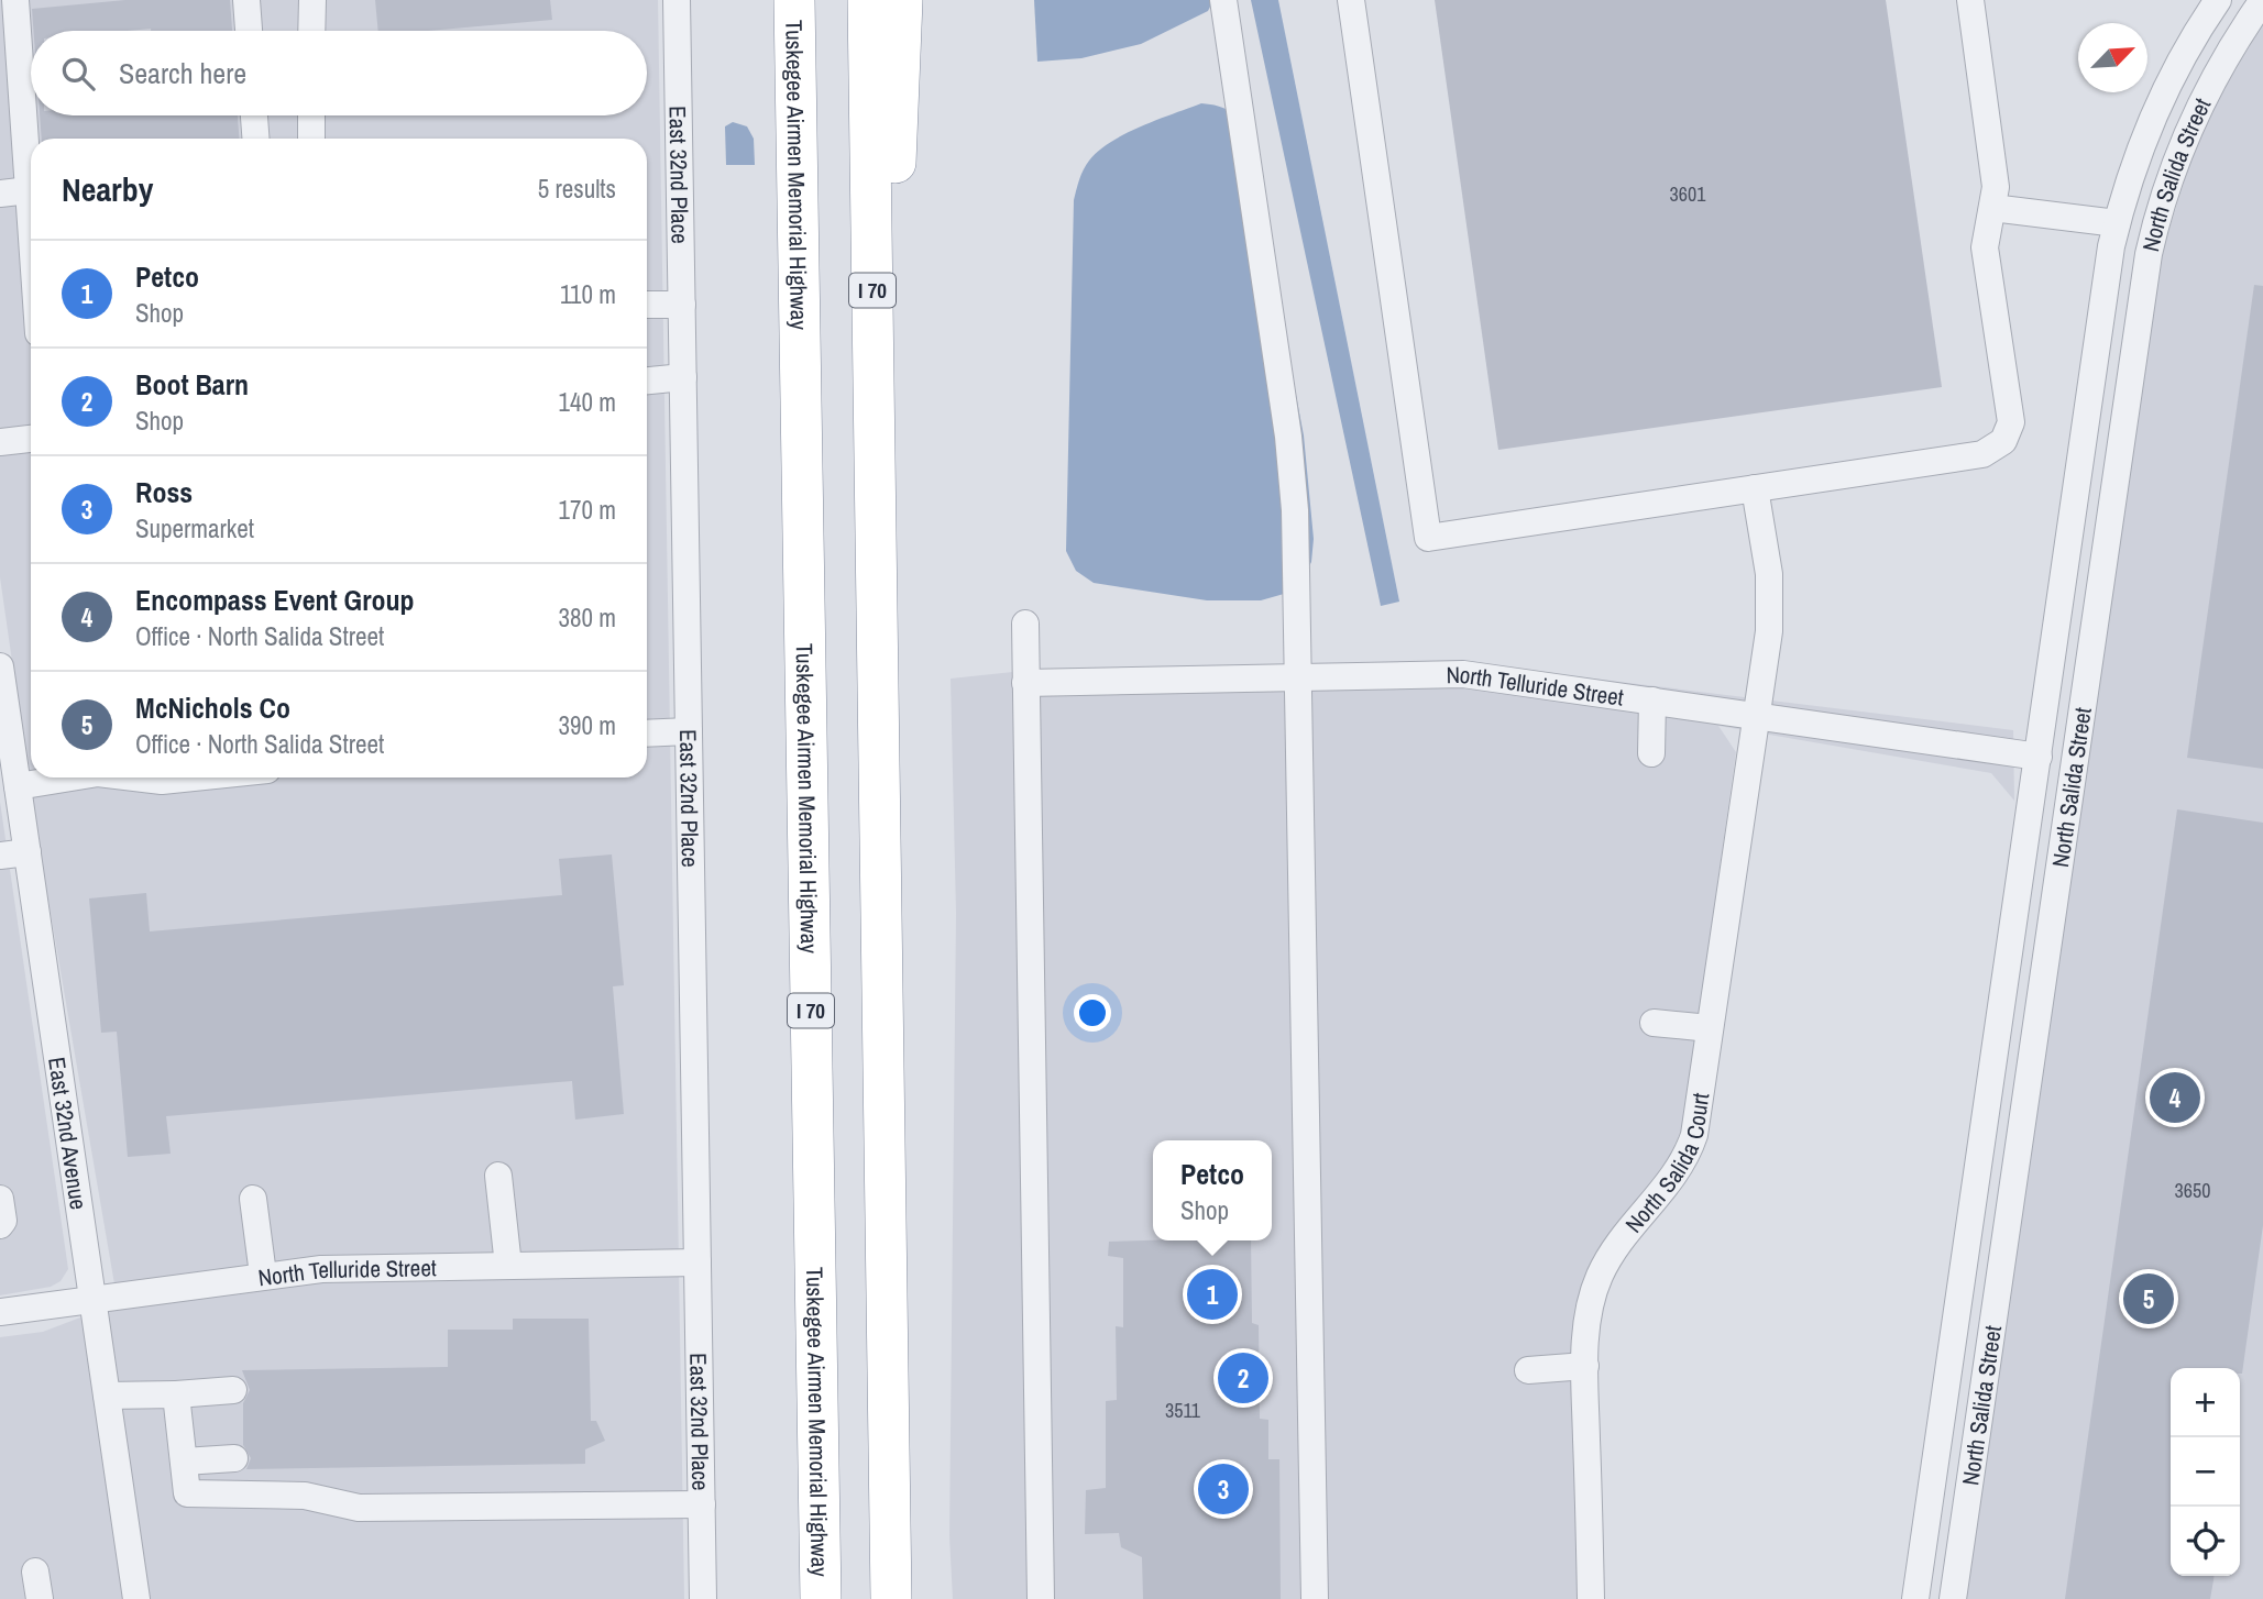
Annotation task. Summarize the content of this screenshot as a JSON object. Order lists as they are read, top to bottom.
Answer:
{
  "streets": {
    "highway": ["Tuskegee Airmen Memorial Highway", "I 70"],
    "street": [
      "North Salida Street",
      "East 32nd Place",
      "North Telluride Street",
      "East 32nd Avenue",
      "North Salida Court"
    ]
  },
  "crossings": [
    ["North Salida Street", "North Telluride Street"],
    ["East 32nd Place", "North Telluride Street"],
    ["North Telluride Street", "East 32nd Avenue"],
    ["North Telluride Street", "North Salida Court"]
  ],
  "house_numbers": ["3601", "3650", "3511"],
  "north": "top right",
  "page": {
    "search": "Search here",
    "heading": ["Nearby", "5 results"],
    "list": [
      {
        "mark": "1",
        "name": "Petco",
        "note": "Shop",
        "value": "110 m"
      },
      {
        "mark": "2",
        "name": "Boot Barn",
        "note": "Shop",
        "value": "140 m"
      },
      {
        "mark": "3",
        "name": "Ross",
        "note": "Supermarket",
        "value": "170 m"
      },
      {
        "mark": "4",
        "name": "Encompass Event Group",
        "note": "Office · North Salida Street",
        "value": "380 m"
      },
      {
        "mark": "5",
        "name": "McNichols Co",
        "note": "Office · North Salida Street",
        "value": "390 m"
      }
    ],
    "pins": [
      "4",
      "1",
      "5",
      "2",
      "3"
    ],
    "popup": ["Petco", "Shop"],
    "map_buttons": ["+", "−"]
  }
}
